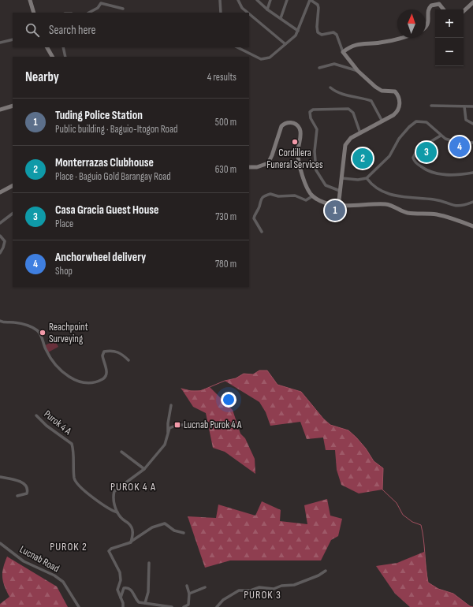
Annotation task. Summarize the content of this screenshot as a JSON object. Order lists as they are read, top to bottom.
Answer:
{
  "streets": {
    "street": ["Purok 4 A", "Lucnab Road"]
  },
  "districts": ["PUROK 4 A", "PUROK 2", "PUROK 3"],
  "places": {
    "other": ["Cordillera Funeral Services", "Reachpoint Surveying"],
    "transit": ["Lucnab Purok 4 A"]
  },
  "north": "top",
  "page": {
    "map_buttons": ["+", "−"],
    "search": "Search here",
    "heading": ["Nearby", "4 results"],
    "list": [
      {
        "mark": "1",
        "name": "Tuding Police Station",
        "note": "Public building · Baguio-Itogon Road",
        "value": "500 m"
      },
      {
        "mark": "2",
        "name": "Monterrazas Clubhouse",
        "note": "Place · Baguio Gold Barangay Road",
        "value": "630 m"
      },
      {
        "mark": "3",
        "name": "Casa Gracia Guest House",
        "note": "Place",
        "value": "730 m"
      },
      {
        "mark": "4",
        "name": "Anchorwheel delivery",
        "note": "Shop",
        "value": "780 m"
      }
    ],
    "pins": [
      "4",
      "3",
      "2",
      "1"
    ]
  }
}
